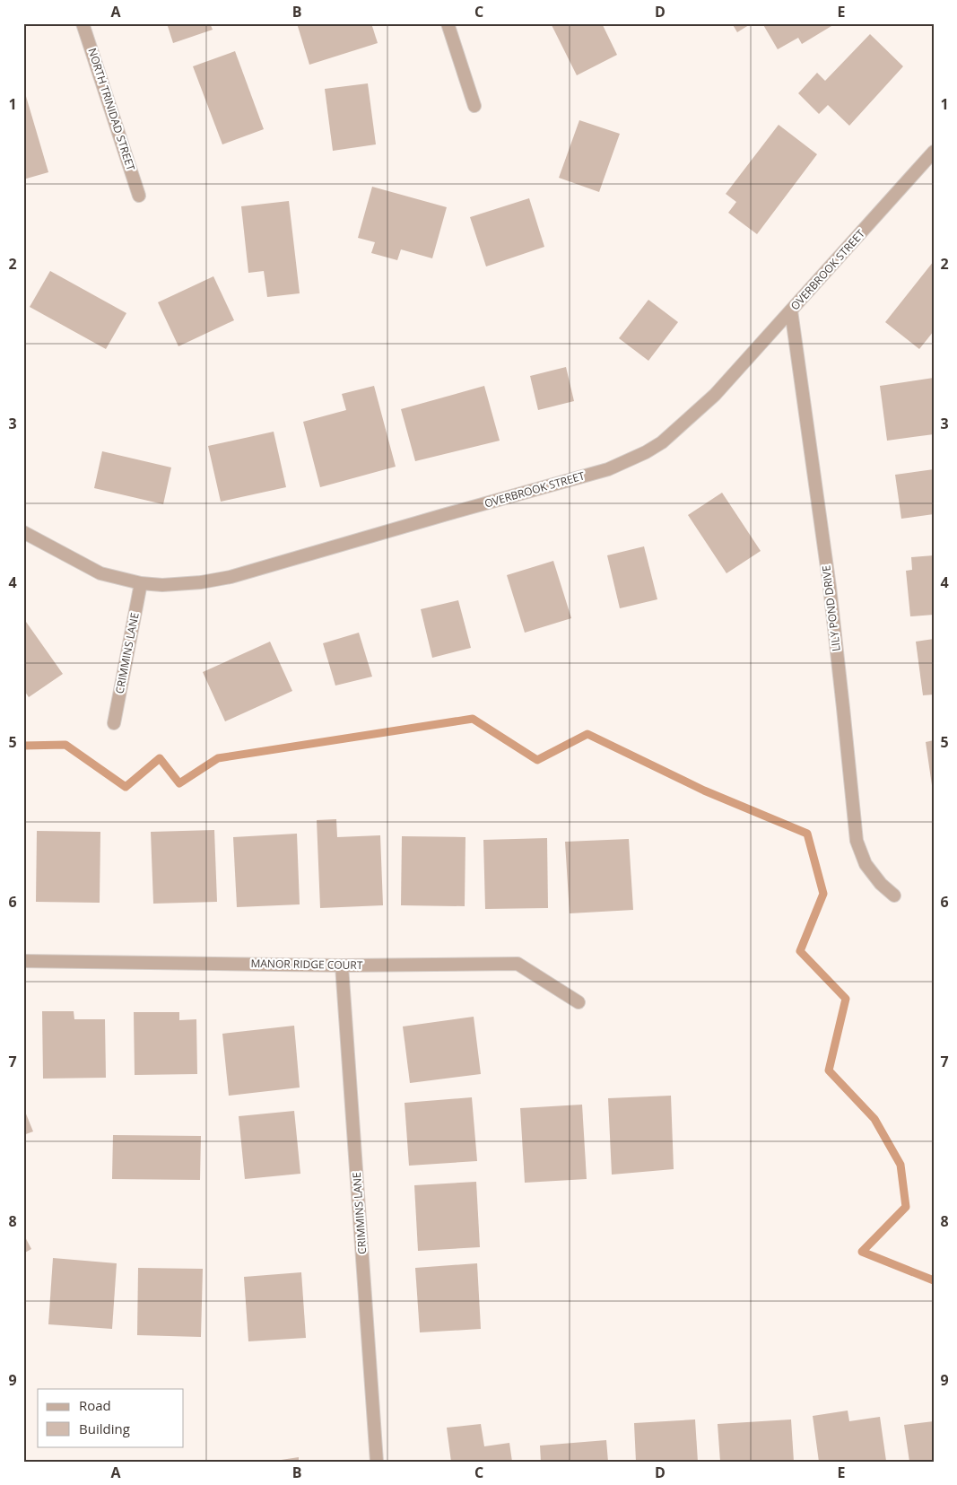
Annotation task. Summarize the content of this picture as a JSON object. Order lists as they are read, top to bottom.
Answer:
{
  "streets": {
    "street": [
      "NORTH TRINIDAD STREET",
      "OVERBROOK STREET",
      "LILY POND DRIVE",
      "CRIMMINS LANE",
      "MANOR RIDGE COURT"
    ]
  },
  "crossings": [
    ["OVERBROOK STREET", "LILY POND DRIVE"],
    ["OVERBROOK STREET", "CRIMMINS LANE"],
    ["CRIMMINS LANE", "MANOR RIDGE COURT"]
  ],
  "legend": ["Road", "Building"],
  "grid": {
    "columns": [
      "A",
      "B",
      "C",
      "D",
      "E"
    ],
    "rows": [
      "1",
      "2",
      "3",
      "4",
      "5",
      "6",
      "7",
      "8",
      "9"
    ]
  }
}
